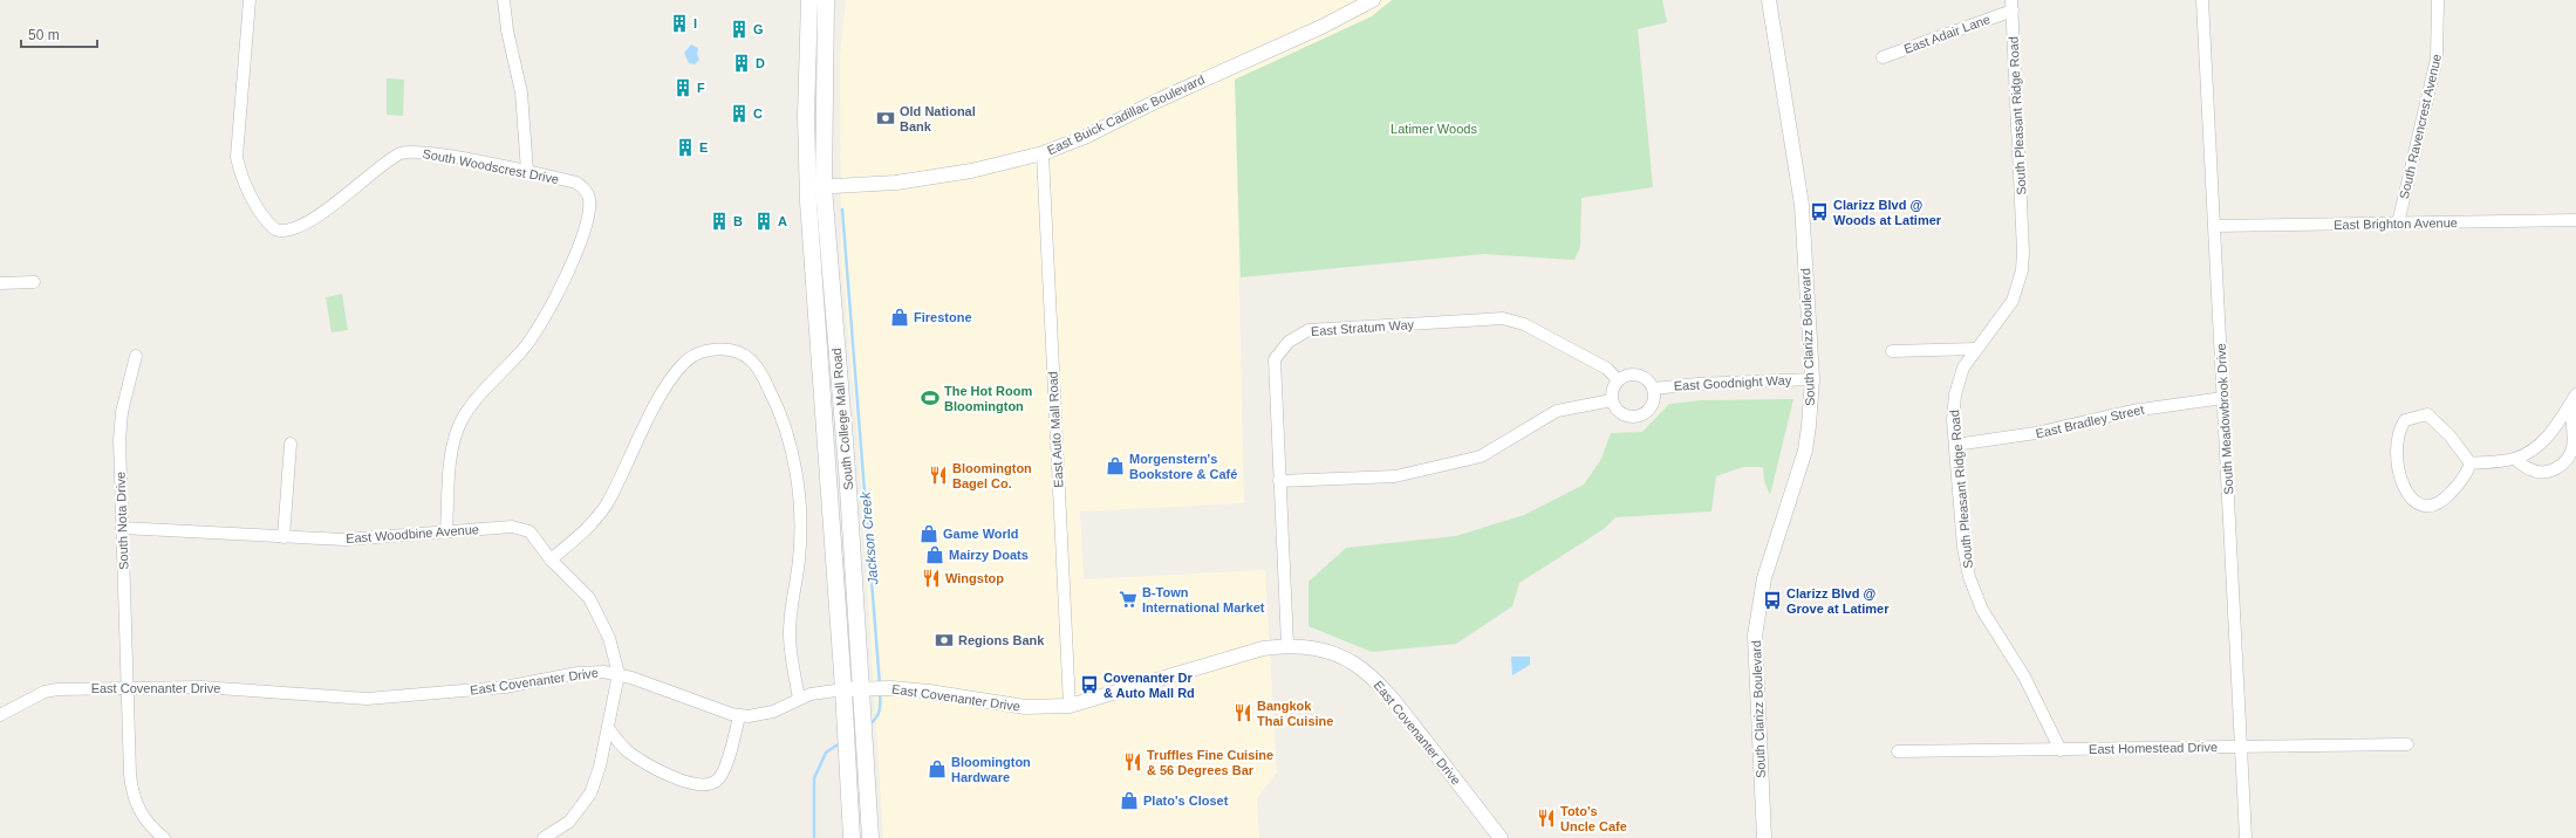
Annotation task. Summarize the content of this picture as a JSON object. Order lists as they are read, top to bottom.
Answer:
{
  "streets": {
    "main road": ["South College Mall Road"],
    "street": [
      "East Adair Lane",
      "East Buick Cadillac Boulevard",
      "South Pleasant Ridge Road",
      "South Ravencrest Avenue",
      "South Woodscrest Drive",
      "East Brighton Avenue",
      "East Stratum Way",
      "South Clarizz Boulevard",
      "East Goodnight Way",
      "South Meadowbrook Drive",
      "East Bradley Street",
      "East Auto Mall Road",
      "South Nota Drive",
      "East Woodbine Avenue",
      "East Covenanter Drive",
      "East Homestead Drive"
    ]
  },
  "crossings": [
    ["East Adair Lane", "South Pleasant Ridge Road"],
    ["East Buick Cadillac Boulevard", "South College Mall Road"],
    ["East Buick Cadillac Boulevard", "East Auto Mall Road"],
    ["South Pleasant Ridge Road", "East Bradley Street"],
    ["South Pleasant Ridge Road", "East Homestead Drive"],
    ["South Ravencrest Avenue", "East Brighton Avenue"],
    ["South Woodscrest Drive", "East Woodbine Avenue"],
    ["East Brighton Avenue", "South Meadowbrook Drive"],
    ["East Stratum Way", "East Goodnight Way"],
    ["East Stratum Way", "East Covenanter Drive"],
    ["South Clarizz Boulevard", "East Goodnight Way"],
    ["South College Mall Road", "East Covenanter Drive"],
    ["South Meadowbrook Drive", "East Bradley Street"],
    ["South Meadowbrook Drive", "East Homestead Drive"],
    ["East Auto Mall Road", "East Covenanter Drive"],
    ["South Nota Drive", "East Woodbine Avenue"],
    ["South Nota Drive", "East Covenanter Drive"],
    ["East Woodbine Avenue", "East Covenanter Drive"]
  ],
  "water": ["Jackson Creek"],
  "parks": ["Latimer Woods"],
  "places": {
    "building": [
      "I",
      "G",
      "D",
      "F",
      "C",
      "E",
      "B",
      "A"
    ],
    "bank": ["Old National Bank", "Regions Bank"],
    "bus stop": ["Clarizz Blvd @ Woods at Latimer", "Clarizz Blvd @ Grove at Latimer", "Covenanter Dr & Auto Mall Rd"],
    "shop": [
      "Firestone",
      "Morgenstern's Bookstore & Café",
      "Game World",
      "Mairzy Doats",
      "Bloomington Hardware",
      "Plato's Closet"
    ],
    "sports": ["The Hot Room Bloomington"],
    "restaurant": [
      "Bloomington Bagel Co.",
      "Wingstop",
      "Bangkok Thai Cuisine",
      "Truffles Fine Cuisine & 56 Degrees Bar",
      "Toto's Uncle Cafe"
    ],
    "supermarket": ["B-Town International Market"]
  },
  "scale_bar": "50 m"
}
